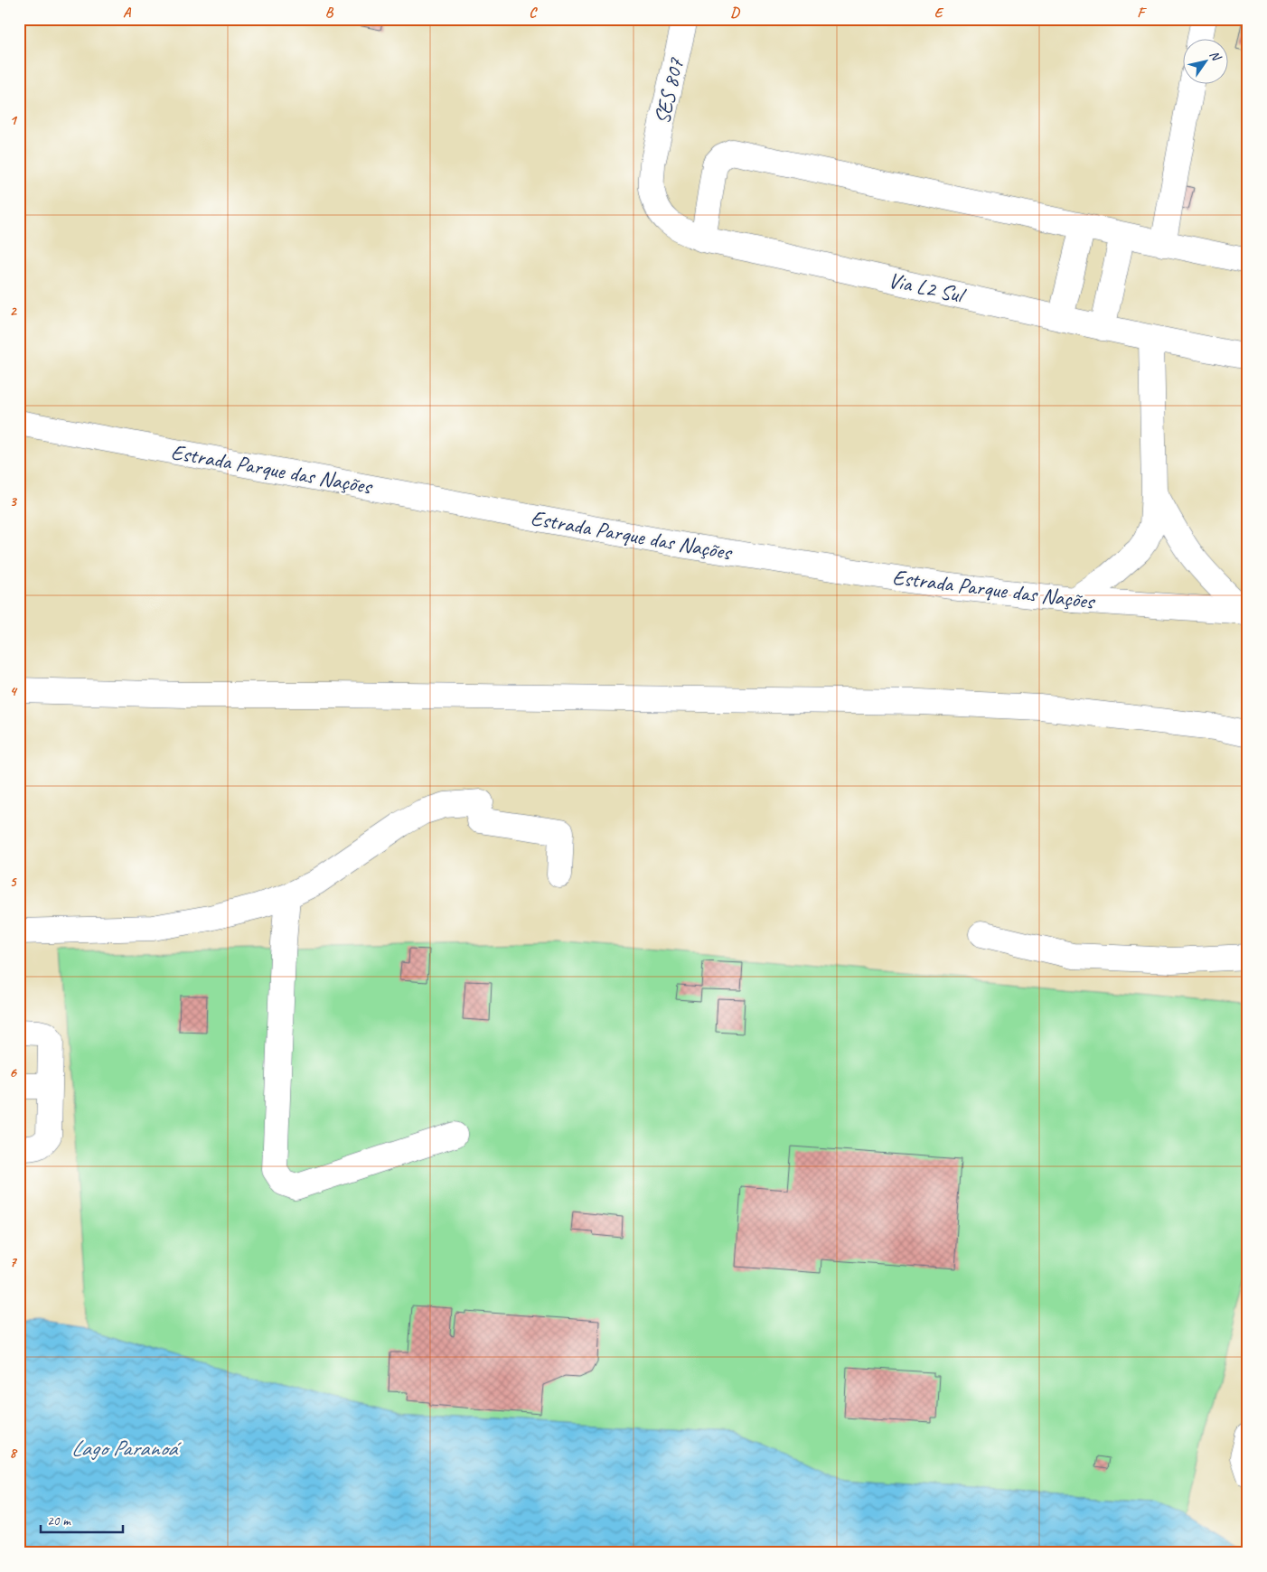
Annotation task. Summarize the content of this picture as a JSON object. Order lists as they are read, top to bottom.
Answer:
{
  "streets": {
    "main road": ["SES 807", "Via L2 Sul", "Estrada Parque das Nações"]
  },
  "crossings": [
    ["SES 807", "Via L2 Sul"]
  ],
  "water": ["Lago Paranoá"],
  "scale_bar": "20 m",
  "north": "top right",
  "grid": {
    "columns": [
      "A",
      "B",
      "C",
      "D",
      "E",
      "F"
    ],
    "rows": [
      "1",
      "2",
      "3",
      "4",
      "5",
      "6",
      "7",
      "8"
    ]
  }
}
